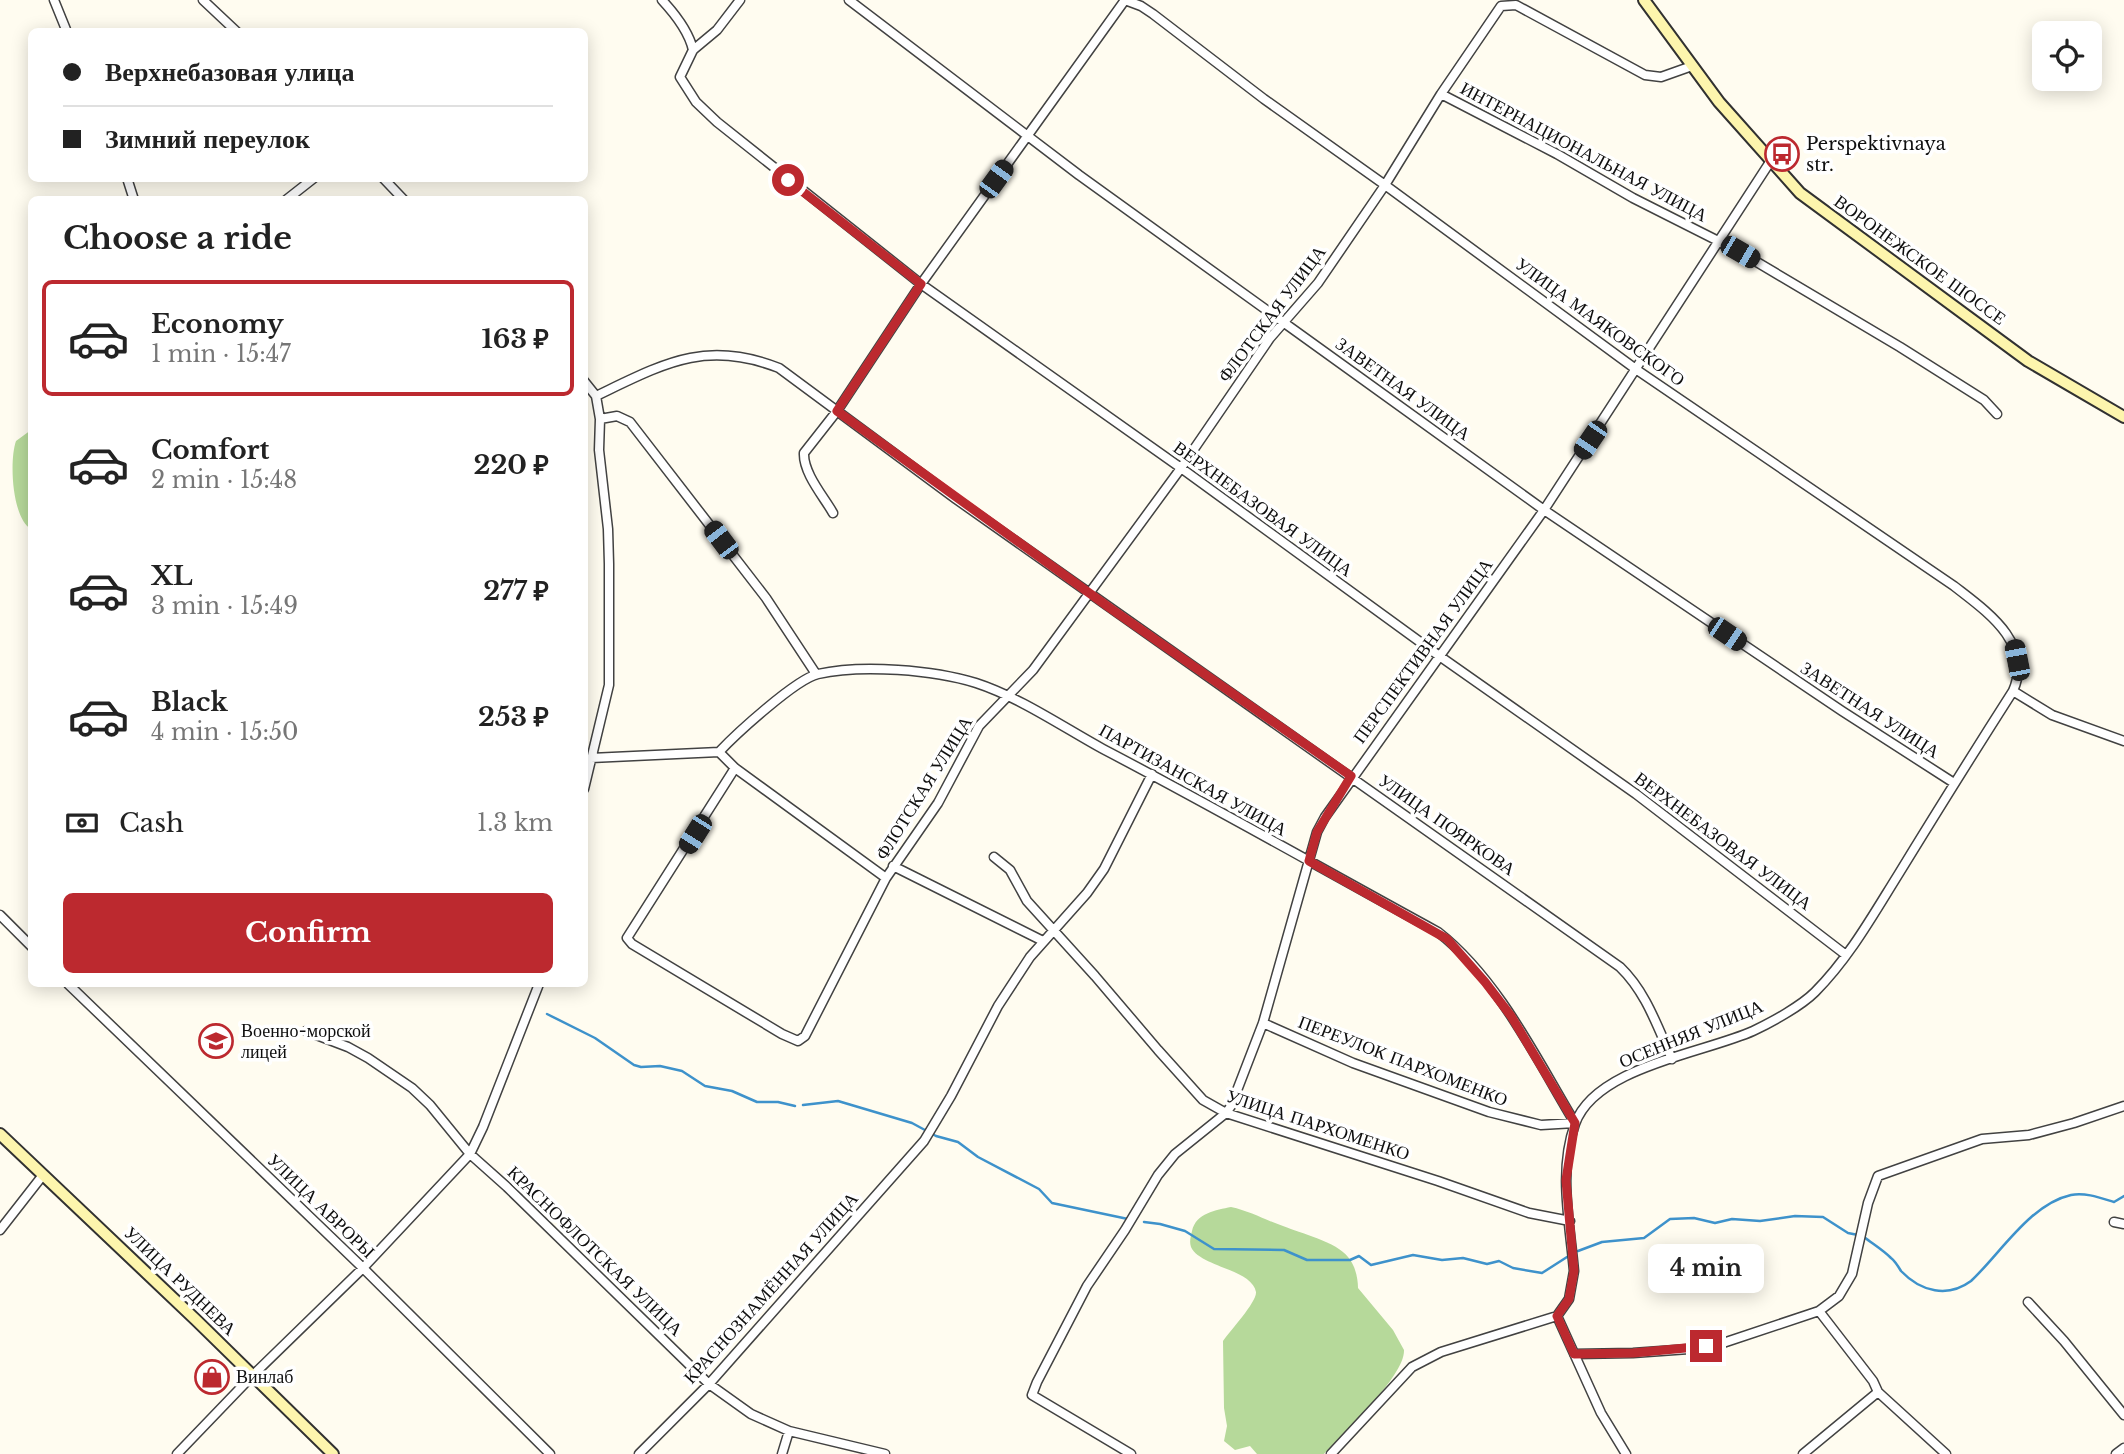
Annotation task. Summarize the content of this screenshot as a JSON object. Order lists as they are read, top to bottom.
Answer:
{
  "streets": {
    "main road": ["ВОРОНЕЖСКОЕ ШОССЕ", "УЛИЦА РУДНЕВА"],
    "street": [
      "ИНТЕРНАЦИОНАЛЬНАЯ УЛИЦА",
      "ФЛОТСКАЯ УЛИЦА",
      "УЛИЦА МАЯКОВСКОГО",
      "ЗАВЕТНАЯ УЛИЦА",
      "ВЕРХНЕБАЗОВАЯ УЛИЦА",
      "ПЕРСПЕКТИВНАЯ УЛИЦА",
      "ПАРТИЗАНСКАЯ УЛИЦА",
      "УЛИЦА ПОЯРКОВА",
      "ОСЕННЯЯ УЛИЦА",
      "ПЕРЕУЛОК ПАРХОМЕНКО",
      "УЛИЦА ПАРХОМЕНКО",
      "УЛИЦА АВРОРЫ",
      "КРАСНОФЛОТСКАЯ УЛИЦА",
      "КРАСНОЗНАМЁННАЯ УЛИЦА"
    ]
  },
  "crossings": [
    ["ИНТЕРНАЦИОНАЛЬНАЯ УЛИЦА", "ФЛОТСКАЯ УЛИЦА"],
    ["ИНТЕРНАЦИОНАЛЬНАЯ УЛИЦА", "ПЕРСПЕКТИВНАЯ УЛИЦА"],
    ["ВОРОНЕЖСКОЕ ШОССЕ", "ФЛОТСКАЯ УЛИЦА"],
    ["ВОРОНЕЖСКОЕ ШОССЕ", "ПЕРСПЕКТИВНАЯ УЛИЦА"],
    ["ФЛОТСКАЯ УЛИЦА", "УЛИЦА МАЯКОВСКОГО"],
    ["ФЛОТСКАЯ УЛИЦА", "ЗАВЕТНАЯ УЛИЦА"],
    ["ФЛОТСКАЯ УЛИЦА", "ВЕРХНЕБАЗОВАЯ УЛИЦА"],
    ["ФЛОТСКАЯ УЛИЦА", "ПАРТИЗАНСКАЯ УЛИЦА"],
    ["ФЛОТСКАЯ УЛИЦА", "УЛИЦА ПОЯРКОВА"],
    ["УЛИЦА МАЯКОВСКОГО", "ПЕРСПЕКТИВНАЯ УЛИЦА"],
    ["УЛИЦА МАЯКОВСКОГО", "ОСЕННЯЯ УЛИЦА"],
    ["ЗАВЕТНАЯ УЛИЦА", "ПЕРСПЕКТИВНАЯ УЛИЦА"],
    ["ЗАВЕТНАЯ УЛИЦА", "ОСЕННЯЯ УЛИЦА"],
    ["ВЕРХНЕБАЗОВАЯ УЛИЦА", "ПЕРСПЕКТИВНАЯ УЛИЦА"],
    ["ВЕРХНЕБАЗОВАЯ УЛИЦА", "ОСЕННЯЯ УЛИЦА"],
    ["ПЕРСПЕКТИВНАЯ УЛИЦА", "ПАРТИЗАНСКАЯ УЛИЦА"],
    ["ПЕРСПЕКТИВНАЯ УЛИЦА", "УЛИЦА ПОЯРКОВА"],
    ["ПЕРСПЕКТИВНАЯ УЛИЦА", "ПЕРЕУЛОК ПАРХОМЕНКО"],
    ["ПЕРСПЕКТИВНАЯ УЛИЦА", "УЛИЦА ПАРХОМЕНКО"],
    ["ПАРТИЗАНСКАЯ УЛИЦА", "ОСЕННЯЯ УЛИЦА"],
    ["ПАРТИЗАНСКАЯ УЛИЦА", "ПЕРЕУЛОК ПАРХОМЕНКО"],
    ["УЛИЦА ПОЯРКОВА", "ОСЕННЯЯ УЛИЦА"],
    ["ОСЕННЯЯ УЛИЦА", "ПЕРЕУЛОК ПАРХОМЕНКО"],
    ["ОСЕННЯЯ УЛИЦА", "УЛИЦА ПАРХОМЕНКО"],
    ["КРАСНОФЛОТСКАЯ УЛИЦА", "КРАСНОЗНАМЁННАЯ УЛИЦА"]
  ],
  "places": {
    "bus stop": ["Perspektivnaya str."],
    "school or university": ["Военно-морской лицей"],
    "shop": ["Винлаб"]
  },
  "page": {
    "banner": ["Верхнебазовая улица", "Зимний переулок"],
    "heading": "Choose a ride",
    "list": [
      {
        "name": "Economy",
        "note": "1 min · 15:47",
        "value": "163 ₽"
      },
      {
        "name": "Comfort",
        "note": "2 min · 15:48",
        "value": "220 ₽"
      },
      {
        "name": "XL",
        "note": "3 min · 15:49",
        "value": "277 ₽"
      },
      {
        "name": "Black",
        "note": "4 min · 15:50",
        "value": "253 ₽"
      }
    ],
    "pay": ["Cash", "1.3 km"],
    "buttons": "Confirm",
    "bubble": "4 min"
  }
}
